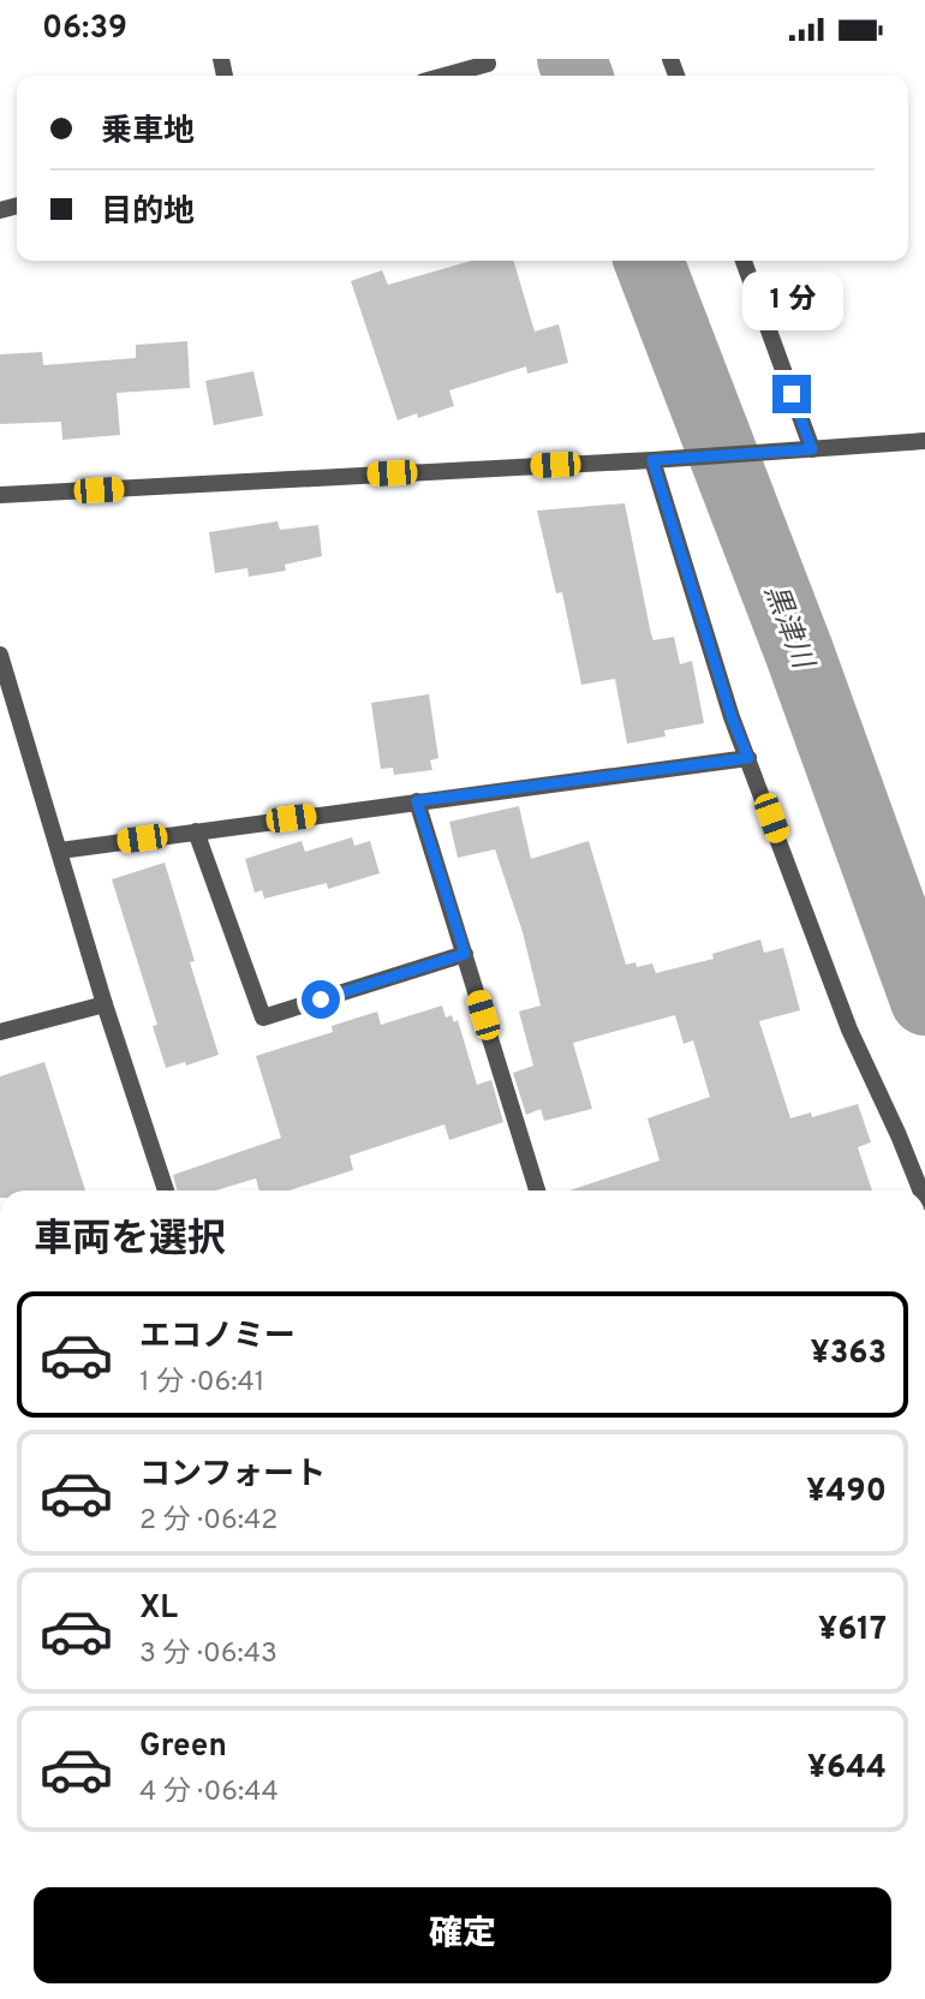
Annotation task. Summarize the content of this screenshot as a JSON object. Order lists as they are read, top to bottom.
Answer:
{
  "water": ["黒津川"],
  "page": {
    "status": "06:39",
    "banner": ["乗車地", "目的地"],
    "bubble": "1 分",
    "heading": "車両を選択",
    "list": [
      {
        "name": "エコノミー",
        "note": "1 分 · 06:41",
        "value": "¥363"
      },
      {
        "name": "コンフォート",
        "note": "2 分 · 06:42",
        "value": "¥490"
      },
      {
        "name": "XL",
        "note": "3 分 · 06:43",
        "value": "¥617"
      },
      {
        "name": "Green",
        "note": "4 分 · 06:44",
        "value": "¥644"
      }
    ],
    "buttons": "確定"
  }
}
